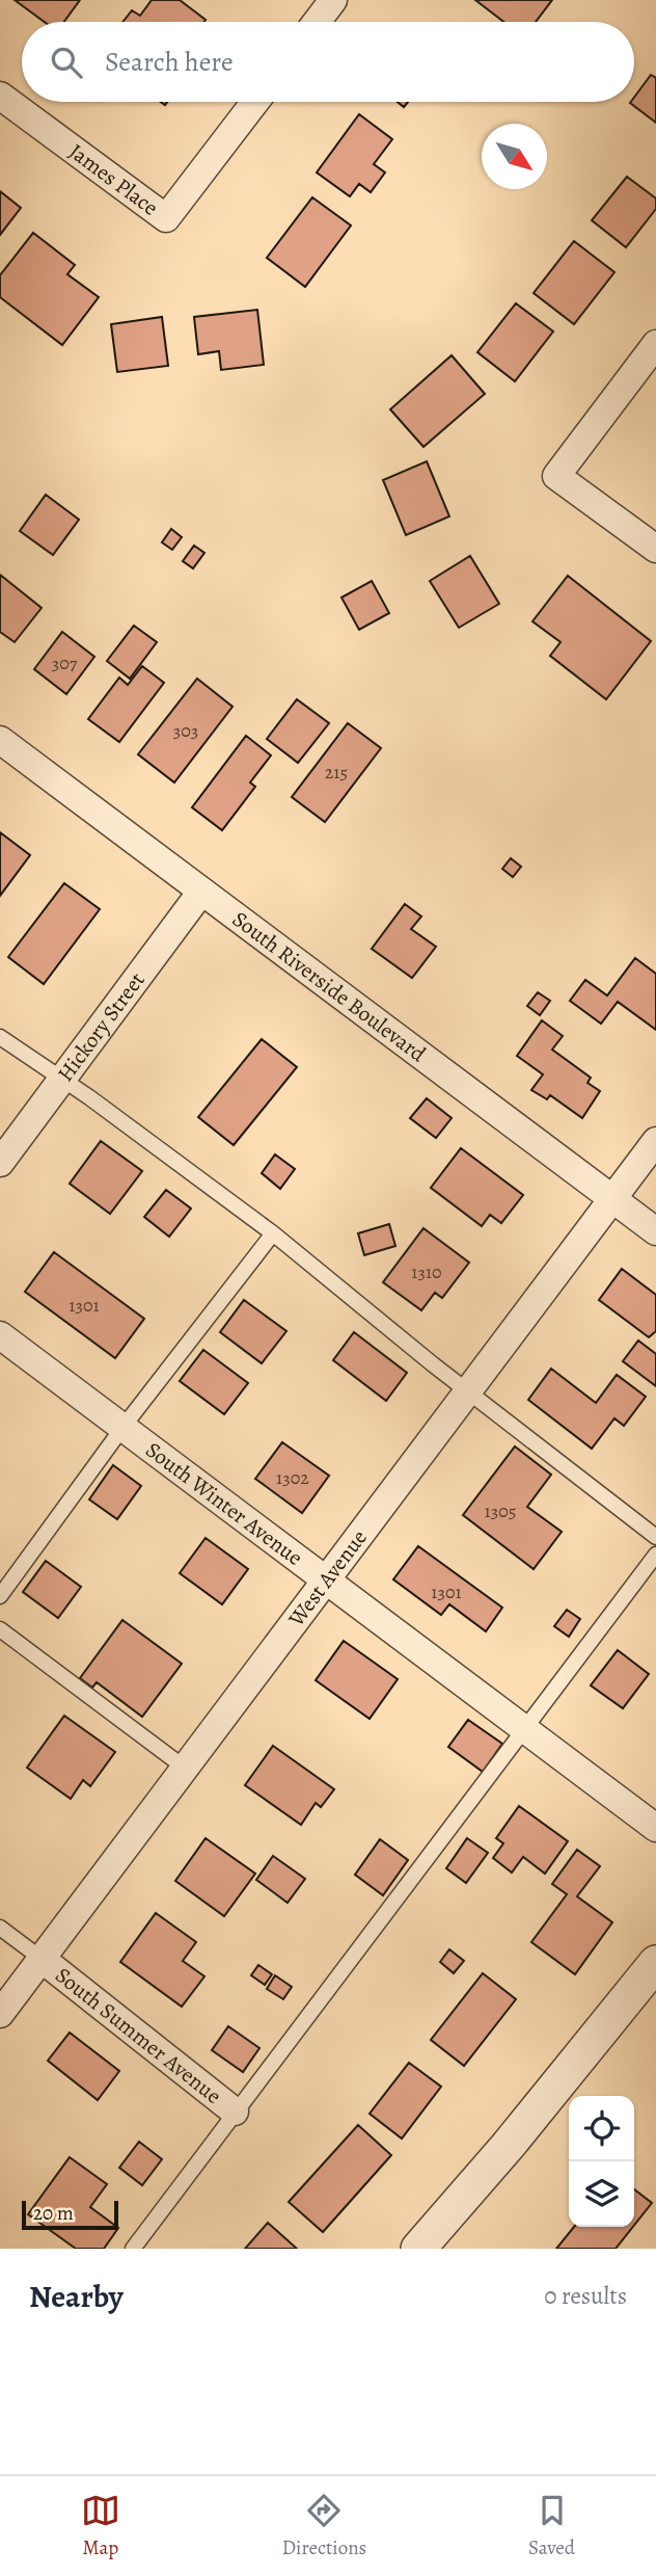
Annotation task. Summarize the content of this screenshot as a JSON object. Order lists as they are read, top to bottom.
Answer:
{
  "streets": {
    "street": [
      "James Place",
      "South Riverside Boulevard",
      "Hickory Street",
      "South Winter Avenue",
      "West Avenue",
      "South Summer Avenue"
    ]
  },
  "crossings": [
    ["South Riverside Boulevard", "Hickory Street"],
    ["South Riverside Boulevard", "West Avenue"],
    ["South Winter Avenue", "West Avenue"],
    ["West Avenue", "South Summer Avenue"]
  ],
  "house_numbers": [
    "307",
    "303",
    "215",
    "1310",
    "1301",
    "1302",
    "1305",
    "1301"
  ],
  "scale_bar": "20 m",
  "north": "bottom right",
  "page": {
    "search": "Search here",
    "scale": "20 m",
    "heading": ["Nearby", "0 results"],
    "nav": ["Map", "Directions", "Saved"]
  }
}
